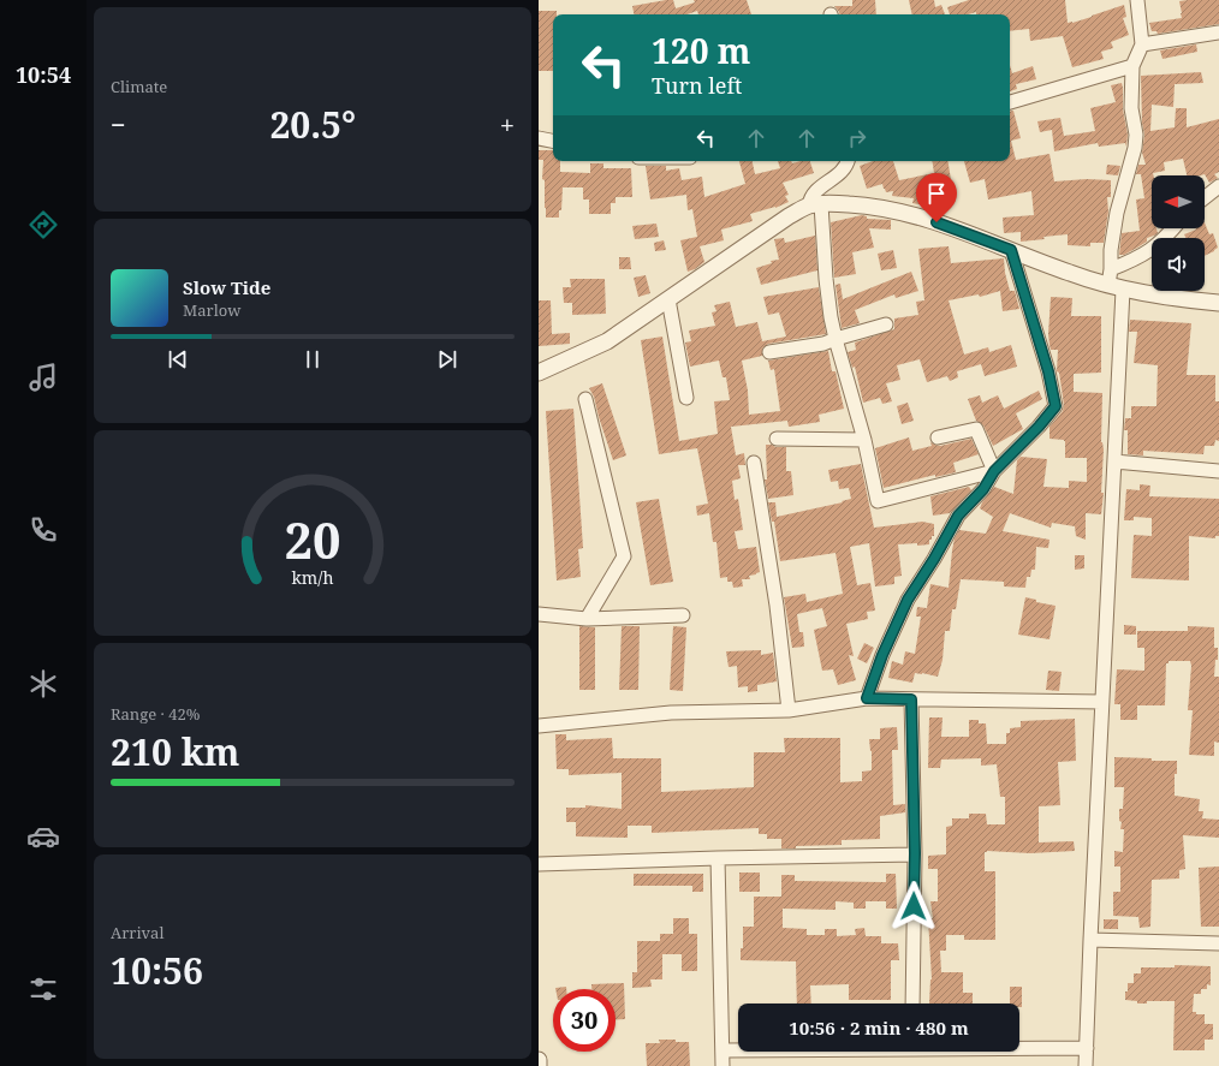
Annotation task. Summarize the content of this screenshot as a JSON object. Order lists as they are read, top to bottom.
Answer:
{
  "north": "left",
  "page": {
    "tabs": "10:54",
    "tile": [
      "Climate",
      ["Range · 42%", "210 km"],
      ["Arrival", "10:56"]
    ],
    "turn": ["120 m", "Turn left"],
    "heat": ["−", "20.5°", "+"],
    "song": ["Slow Tide", "Marlow"],
    "limit": "30",
    "trip": "10:56 · 2 min · 480 m",
    "gauge": ["20", "km/h"]
  }
}
